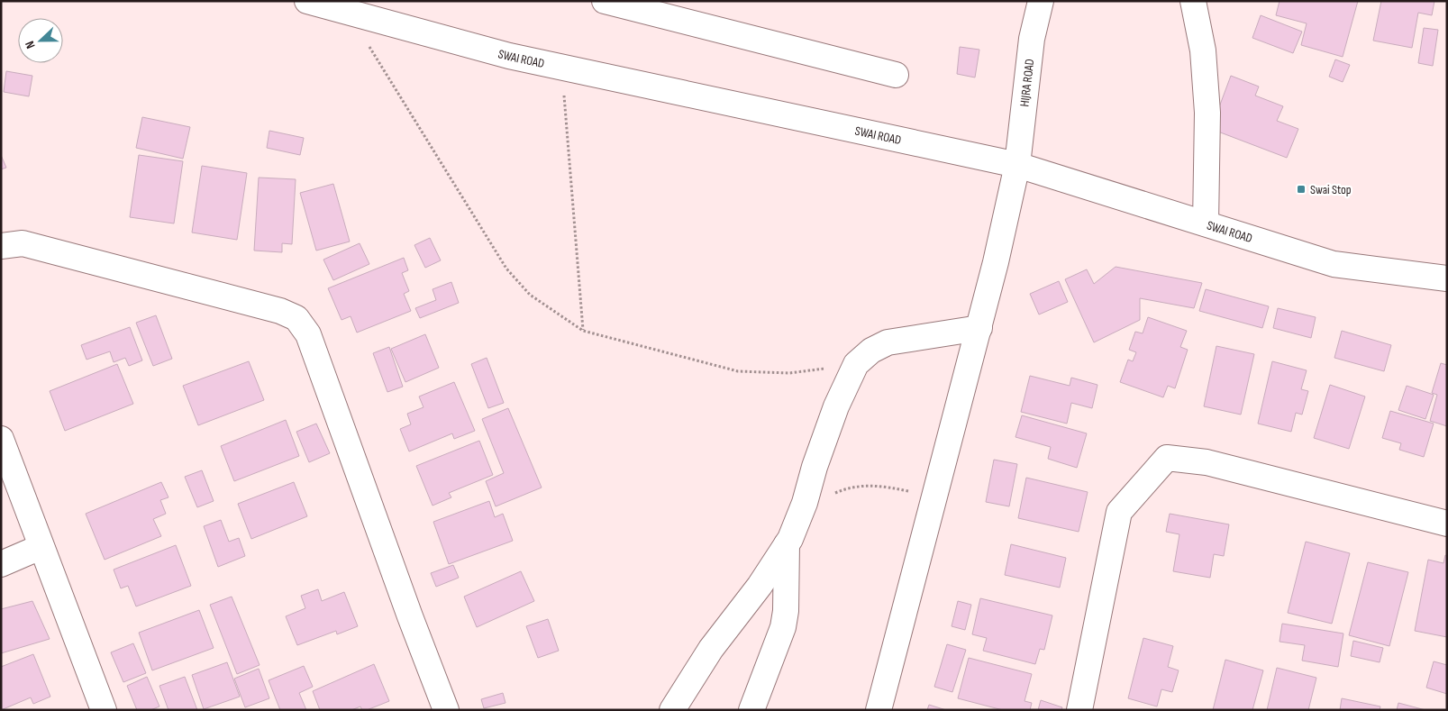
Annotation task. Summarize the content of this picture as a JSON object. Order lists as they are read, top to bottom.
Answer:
{
  "streets": {
    "street": ["SWAI ROAD", "HIJRA ROAD"]
  },
  "crossings": [
    ["SWAI ROAD", "HIJRA ROAD"]
  ],
  "places": {
    "transit": ["Swai Stop"]
  },
  "north": "left"
}
